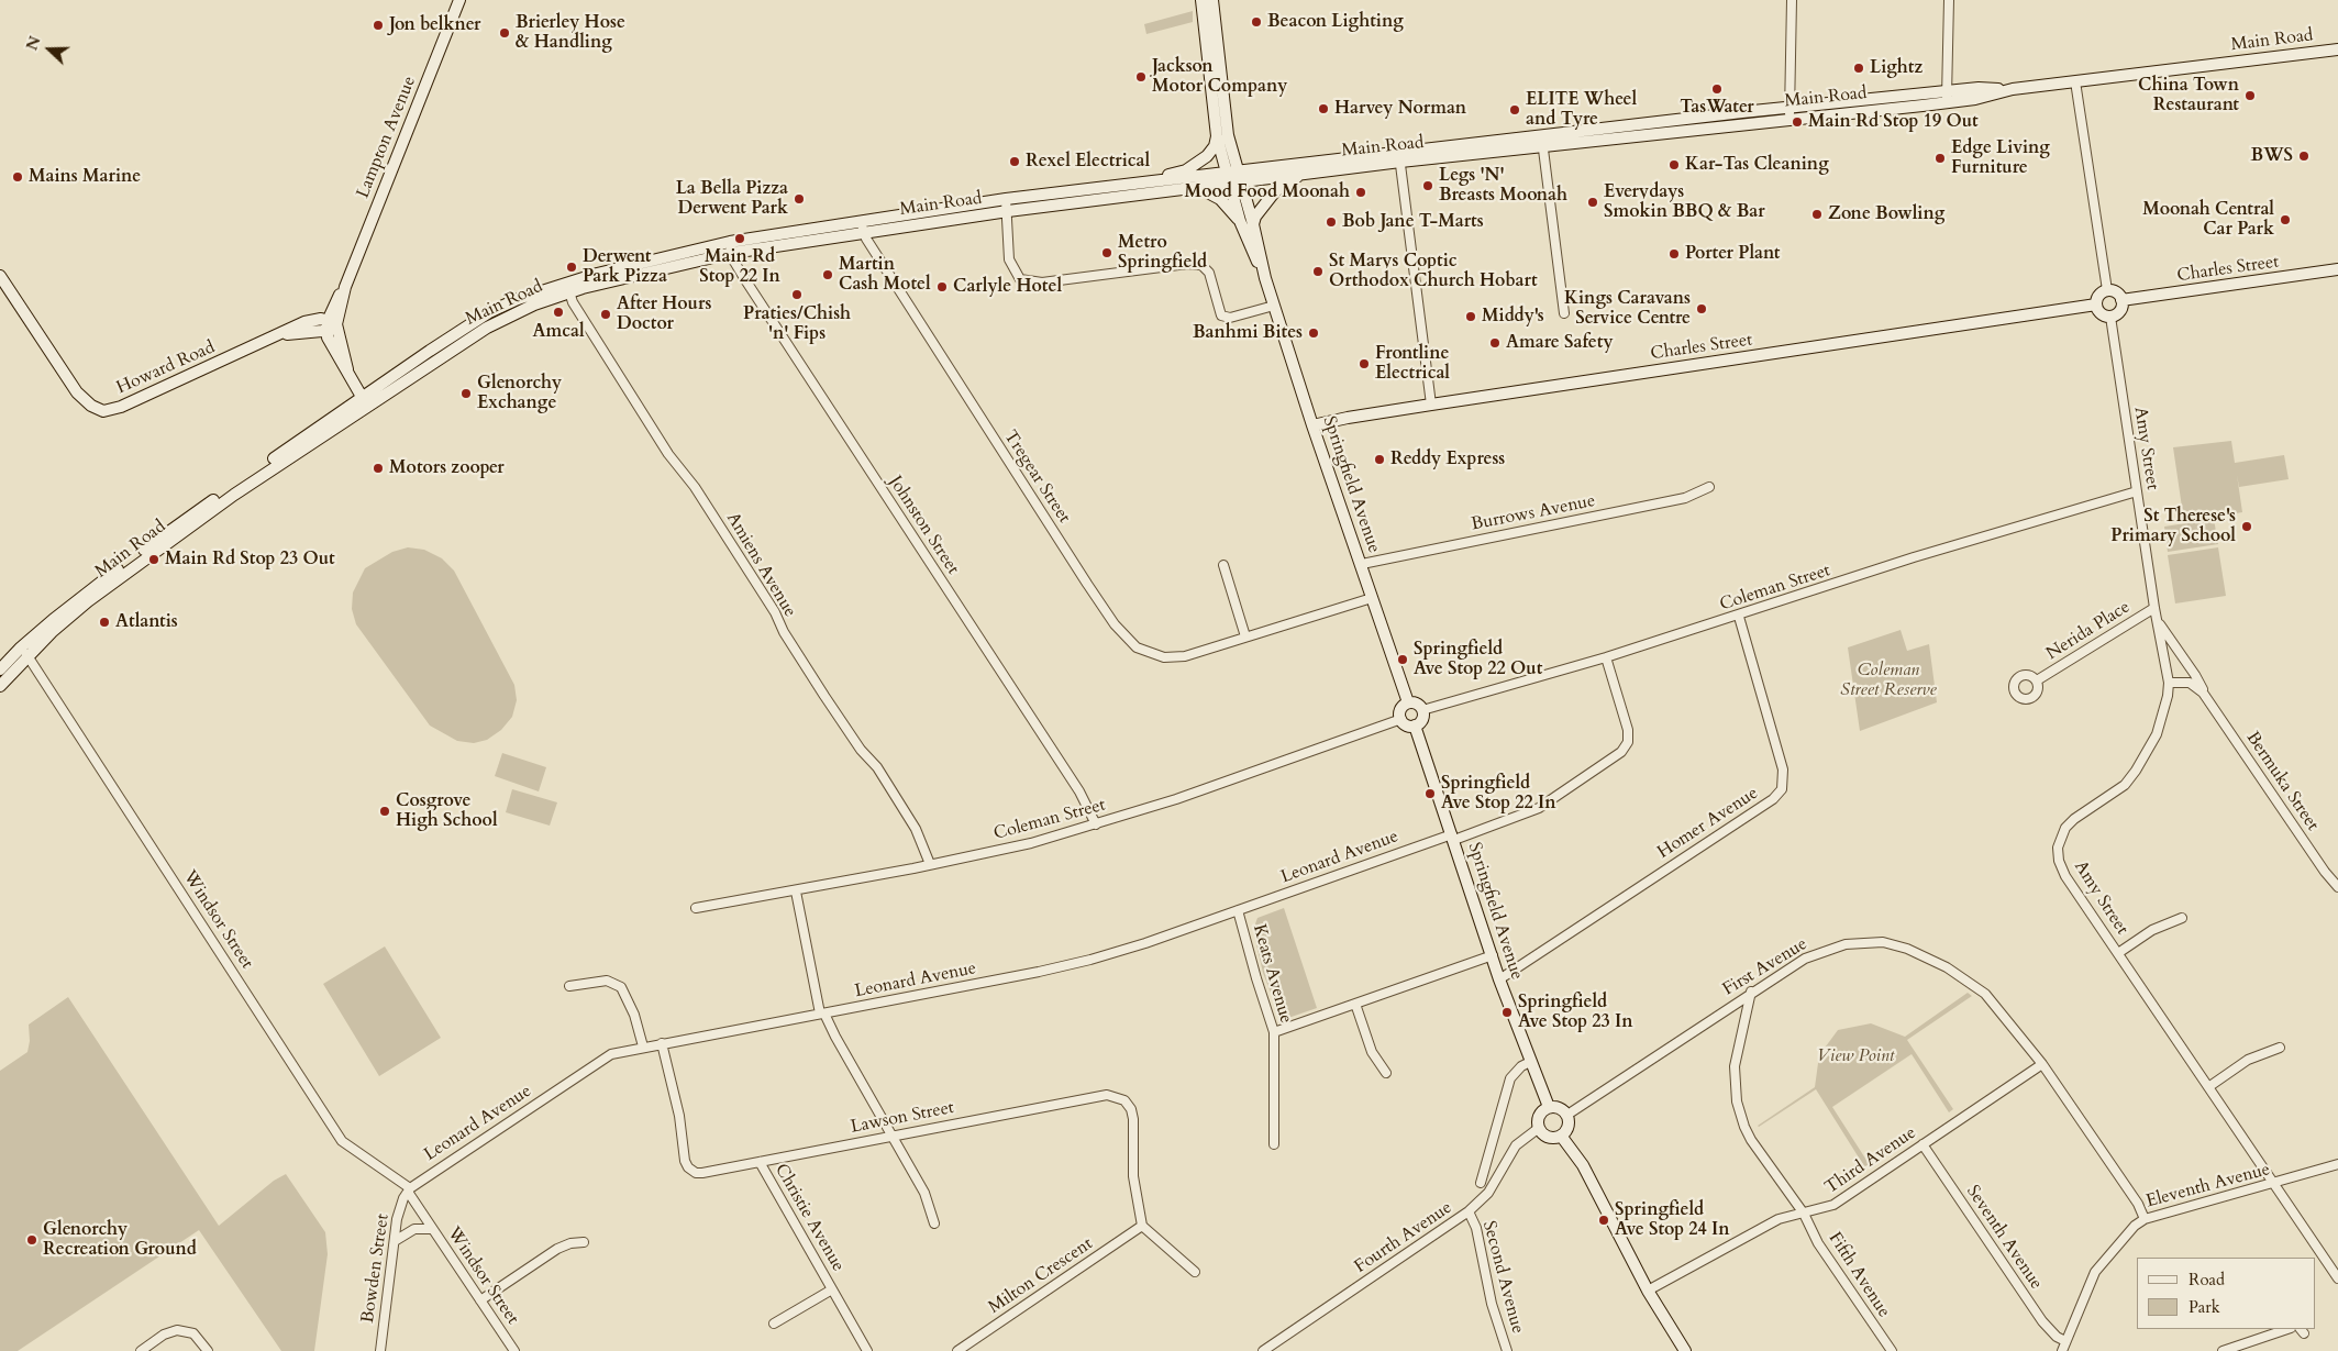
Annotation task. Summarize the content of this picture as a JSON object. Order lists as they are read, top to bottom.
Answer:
{
  "streets": {
    "street": [
      "Main Road",
      "Lampton Avenue",
      "Charles Street",
      "Howard Road",
      "Amy Street",
      "Tregear Street",
      "Springfield Avenue",
      "Burrows Avenue",
      "Johnston Street",
      "Amiens Avenue",
      "Coleman Street",
      "Nerida Place",
      "Bermuka Street",
      "Homer Avenue",
      "Leonard Avenue",
      "Windsor Street",
      "First Avenue",
      "Keats Avenue",
      "Lawson Street",
      "Third Avenue",
      "Eleventh Avenue",
      "Christie Avenue",
      "Fourth Avenue",
      "Seventh Avenue",
      "Bowden Street",
      "Fifth Avenue",
      "Milton Crescent",
      "Second Avenue"
    ]
  },
  "crossings": [
    ["Main Road", "Tregear Street"],
    ["Main Road", "Springfield Avenue"],
    ["Main Road", "Johnston Street"],
    ["Main Road", "Amiens Avenue"],
    ["Main Road", "Windsor Street"],
    ["Lampton Avenue", "Howard Road"],
    ["Charles Street", "Amy Street"],
    ["Charles Street", "Springfield Avenue"],
    ["Amy Street", "Coleman Street"],
    ["Amy Street", "Nerida Place"],
    ["Amy Street", "Bermuka Street"],
    ["Amy Street", "Eleventh Avenue"],
    ["Tregear Street", "Springfield Avenue"],
    ["Springfield Avenue", "Burrows Avenue"],
    ["Springfield Avenue", "Coleman Street"],
    ["Springfield Avenue", "Homer Avenue"],
    ["Springfield Avenue", "Leonard Avenue"],
    ["Springfield Avenue", "First Avenue"],
    ["Springfield Avenue", "Fourth Avenue"],
    ["Johnston Street", "Coleman Street"],
    ["Amiens Avenue", "Coleman Street"],
    ["Coleman Street", "Homer Avenue"],
    ["Coleman Street", "Leonard Avenue"],
    ["Leonard Avenue", "Windsor Street"],
    ["Leonard Avenue", "Keats Avenue"],
    ["Leonard Avenue", "Lawson Street"],
    ["Leonard Avenue", "Bowden Street"],
    ["Windsor Street", "Bowden Street"],
    ["First Avenue", "Third Avenue"],
    ["First Avenue", "Eleventh Avenue"],
    ["First Avenue", "Fourth Avenue"],
    ["First Avenue", "Fifth Avenue"],
    ["Lawson Street", "Christie Avenue"],
    ["Lawson Street", "Milton Crescent"],
    ["Third Avenue", "Seventh Avenue"],
    ["Third Avenue", "Fifth Avenue"],
    ["Eleventh Avenue", "Seventh Avenue"],
    ["Fourth Avenue", "Second Avenue"]
  ],
  "parks": ["Coleman Street Reserve", "View Point"],
  "places": [
    "Beacon Lighting",
    "Jon belkner",
    "Brierley Hose & Handling",
    "Lightz",
    "Jackson Motor Company",
    "TasWater",
    "China Town Restaurant",
    "Harvey Norman",
    "ELITE Wheel and Tyre",
    "Main Rd Stop 19 Out",
    "BWS",
    "Edge Living Furniture",
    "Rexel Electrical",
    "Kar-Tas Cleaning",
    "Mains Marine",
    "Legs 'N' Breasts Moonah",
    "Mood Food Moonah",
    "La Bella Pizza Derwent Park",
    "Everydays Smokin BBQ & Bar",
    "Zone Bowling",
    "Moonah Central Car Park",
    "Bob Jane T-Marts",
    "Main Rd Stop 22 In",
    "Metro Springfield",
    "Porter Plant",
    "Derwent Park Pizza",
    "St Marys Coptic Orthodox Church Hobart",
    "Martin Cash Motel",
    "Carlyle Hotel",
    "Praties/Chish 'n' Fips",
    "Kings Caravans Service Centre",
    "Amcal",
    "After Hours Doctor",
    "Middy's",
    "Banhmi Bites",
    "Amare Safety",
    "Frontline Electrical",
    "Glenorchy Exchange",
    "Reddy Express",
    "Motors zooper",
    "St Therese's Primary School",
    "Main Rd Stop 23 Out",
    "Atlantis",
    "Springfield Ave Stop 22 Out",
    "Springfield Ave Stop 22 In",
    "Cosgrove High School",
    "Springfield Ave Stop 23 In",
    "Springfield Ave Stop 24 In",
    "Glenorchy Recreation Ground"
  ],
  "legend": ["Road", "Park"],
  "north": "left"
}
